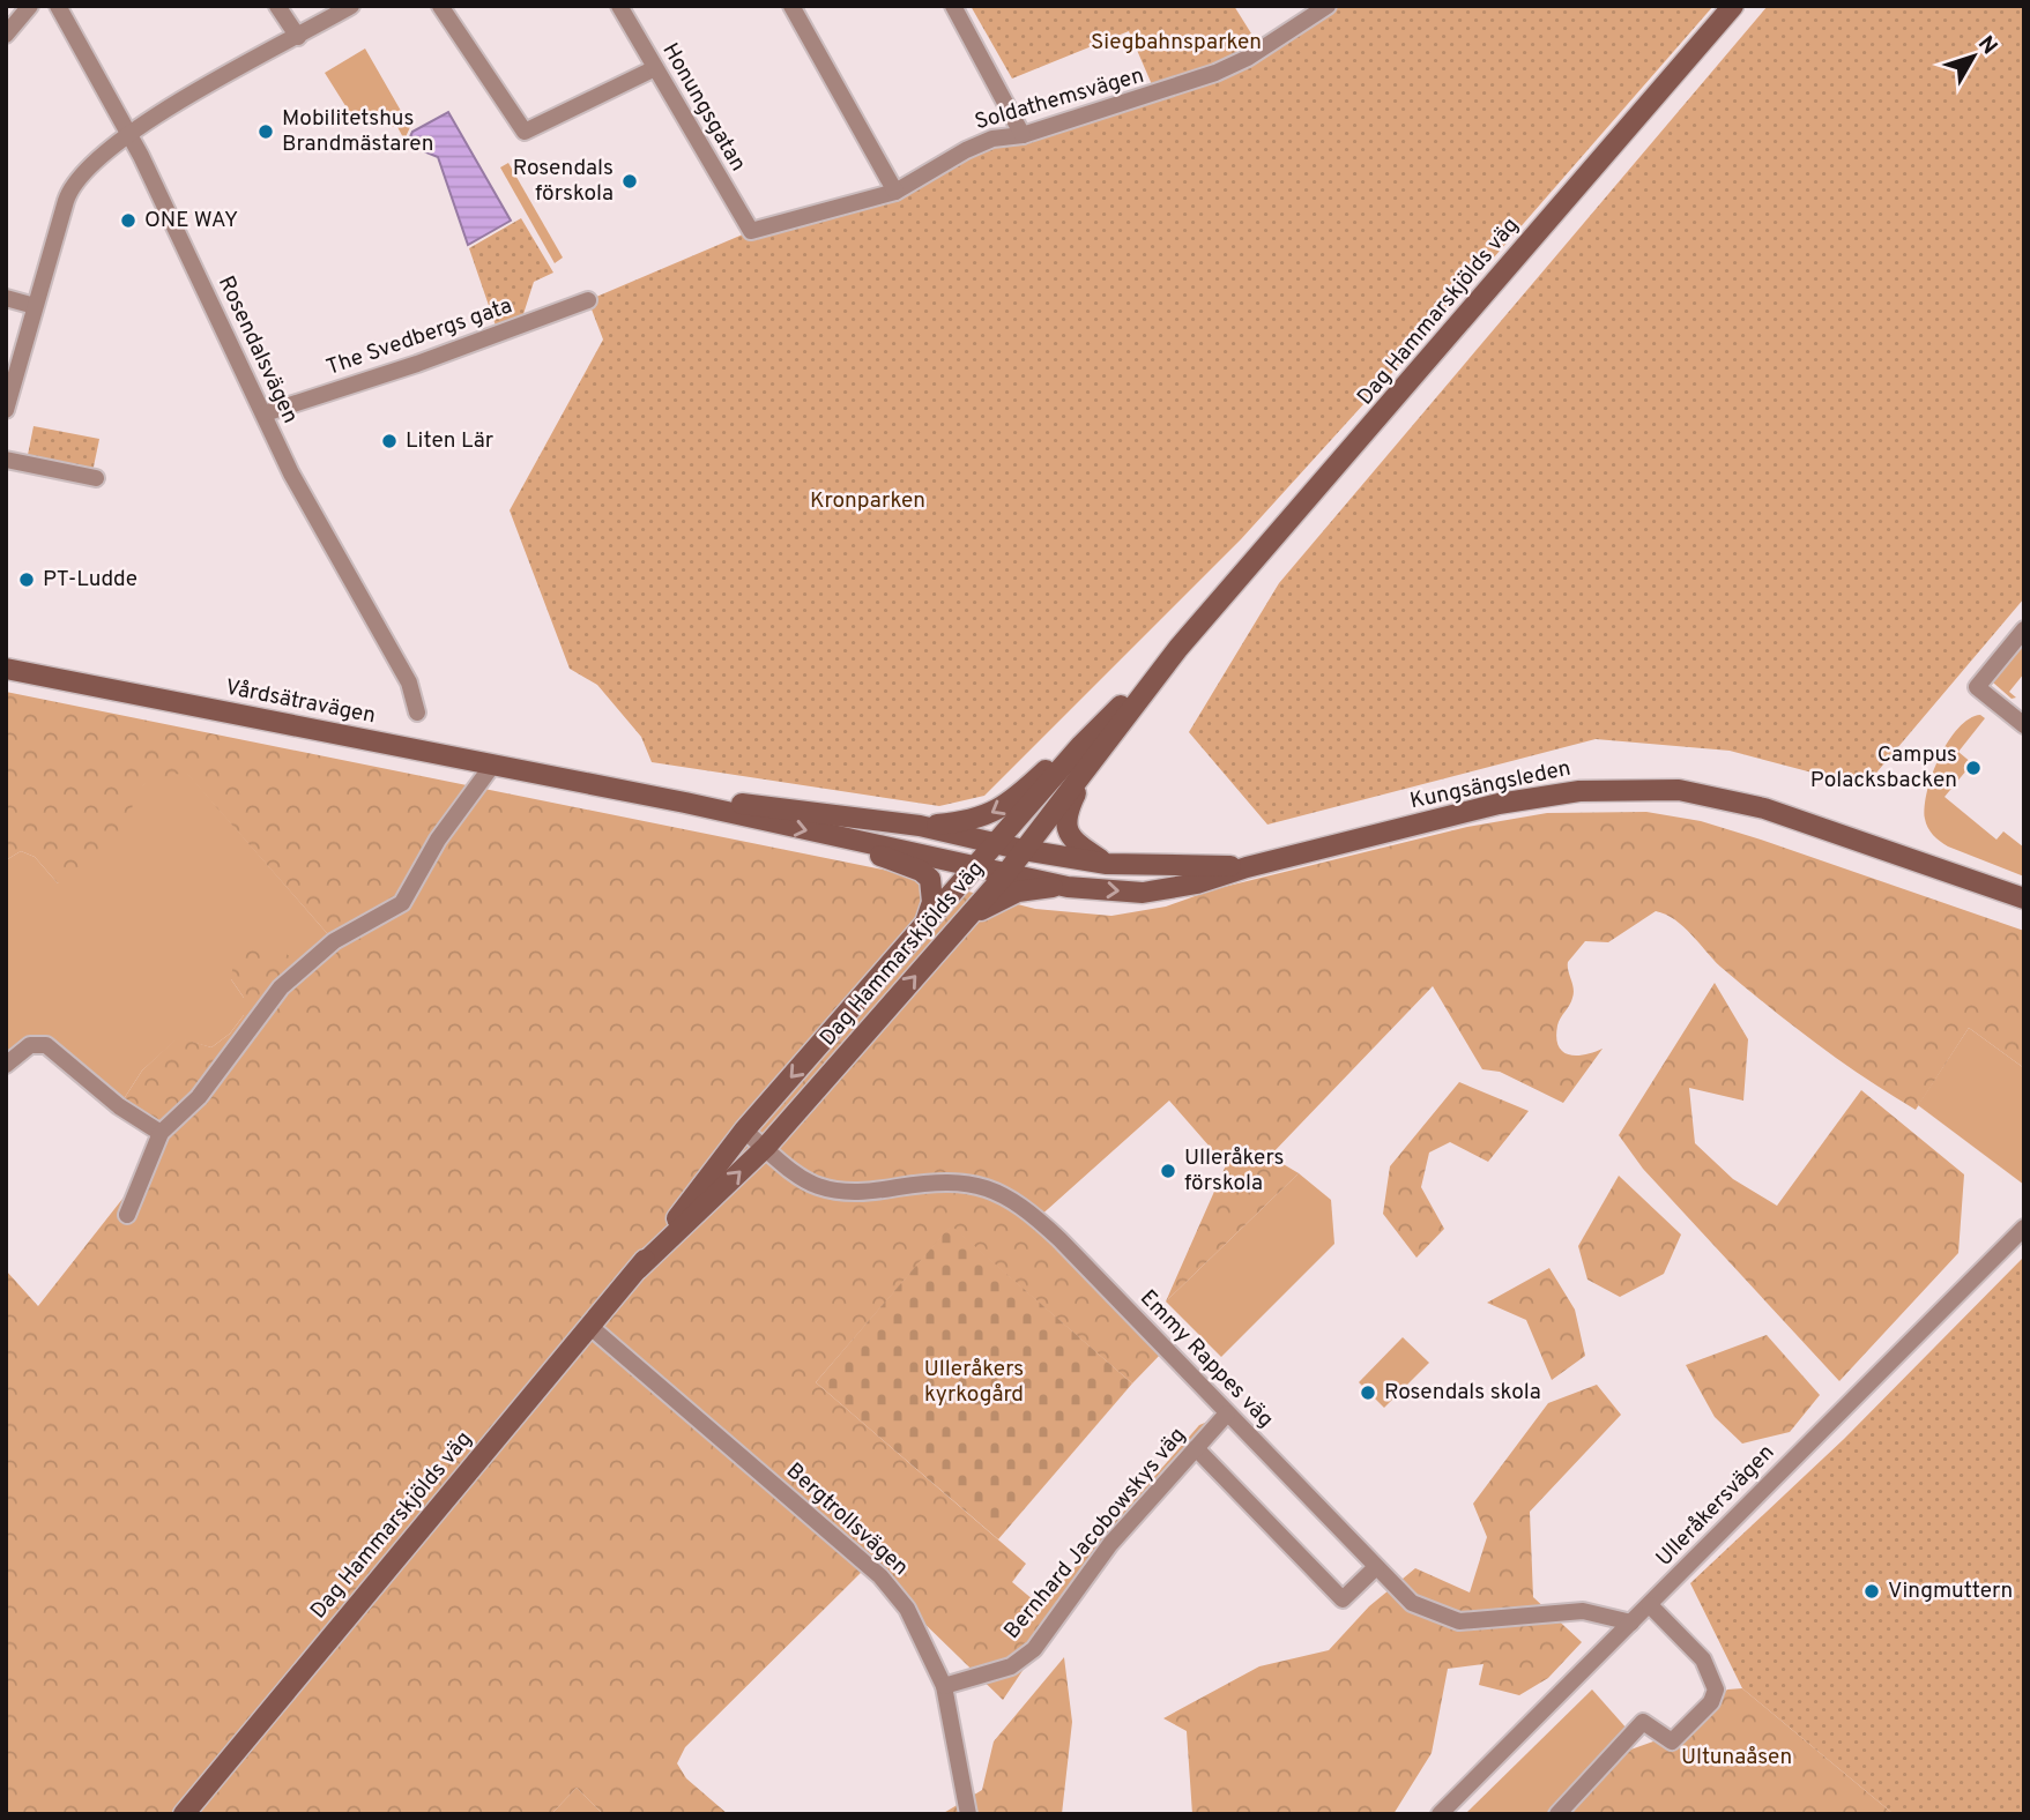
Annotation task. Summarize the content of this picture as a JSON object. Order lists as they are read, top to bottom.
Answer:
{
  "streets": {
    "main road": ["Dag Hammarskjölds väg", "Vårdsätravägen", "Kungsängsleden"],
    "street": [
      "Soldathemsvägen",
      "Honungsgatan",
      "The Svedbergs gata",
      "Rosendalsvägen",
      "Emmy Rappes väg",
      "Ulleråkersvägen",
      "Bergtrollsvägen",
      "Bernhard Jacobowskys väg"
    ]
  },
  "crossings": [
    ["Soldathemsvägen", "Honungsgatan"],
    ["Dag Hammarskjölds väg", "Vårdsätravägen"],
    ["Dag Hammarskjölds väg", "Kungsängsleden"],
    ["Dag Hammarskjölds väg", "Emmy Rappes väg"],
    ["Dag Hammarskjölds väg", "Bergtrollsvägen"],
    ["The Svedbergs gata", "Rosendalsvägen"],
    ["Vårdsätravägen", "Kungsängsleden"],
    ["Emmy Rappes väg", "Ulleråkersvägen"],
    ["Emmy Rappes väg", "Bernhard Jacobowskys väg"],
    ["Bergtrollsvägen", "Bernhard Jacobowskys väg"]
  ],
  "parks": [
    "Siegbahnsparken",
    "Kronparken",
    "Ulleråkers kyrkogård",
    "Ultunaåsen"
  ],
  "places": [
    "Mobilitetshus Brandmästaren",
    "Rosendals förskola",
    "ONE WAY",
    "Liten Lär",
    "PT-Ludde",
    "Campus Polacksbacken",
    "Ulleråkers förskola",
    "Rosendals skola",
    "Vingmuttern"
  ],
  "north": "top right"
}
